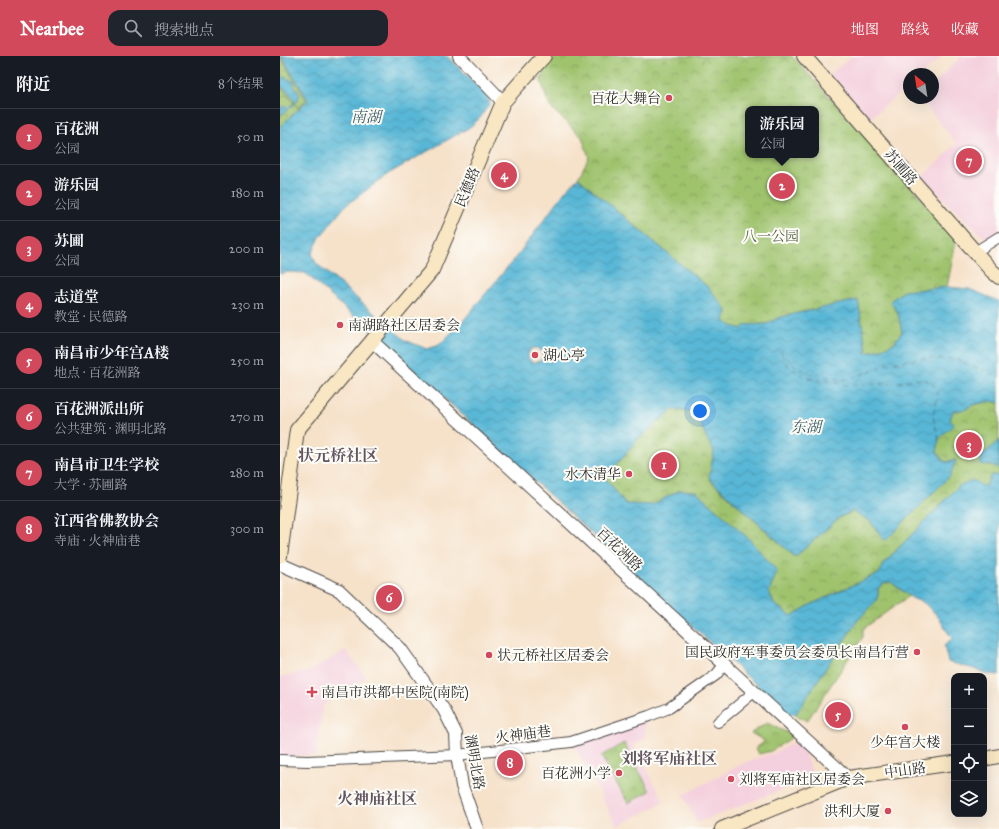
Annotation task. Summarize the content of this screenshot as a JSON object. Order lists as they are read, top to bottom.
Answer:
{
  "streets": {
    "main road": ["苏圃路", "民德路", "中山路"],
    "street": ["百花洲路", "火神庙巷", "渊明北路"]
  },
  "crossings": [
    ["民德路", "百花洲路"],
    ["百花洲路", "火神庙巷"],
    ["百花洲路", "中山路"],
    ["火神庙巷", "渊明北路"]
  ],
  "districts": ["状元桥社区", "刘将军庙社区", "火神庙社区"],
  "water": ["南湖", "东湖"],
  "parks": ["八一公园"],
  "places": {
    "other": [
      "百花大舞台",
      "南湖路社区居委会",
      "湖心亭",
      "水木清华",
      "国民政府军事委员会委员长南昌行营",
      "状元桥社区居委会",
      "少年宫大楼",
      "百花洲小学",
      "刘将军庙社区居委会",
      "洪利大厦"
    ],
    "health": ["南昌市洪都中医院(南院)"]
  },
  "north": "top left",
  "page": {
    "header": "Nearbee",
    "search": "搜索地点",
    "nav": ["地图", "路线", "收藏"],
    "heading": ["附近", "8个结果"],
    "popup": ["游乐园", "公园"],
    "list": [
      {
        "mark": "1",
        "name": "百花洲",
        "note": "公园",
        "value": "50 m"
      },
      {
        "mark": "2",
        "name": "游乐园",
        "note": "公园",
        "value": "180 m"
      },
      {
        "mark": "3",
        "name": "苏圃",
        "note": "公园",
        "value": "200 m"
      },
      {
        "mark": "4",
        "name": "志道堂",
        "note": "教堂 · 民德路",
        "value": "230 m"
      },
      {
        "mark": "5",
        "name": "南昌市少年宫A楼",
        "note": "地点 · 百花洲路",
        "value": "250 m"
      },
      {
        "mark": "6",
        "name": "百花洲派出所",
        "note": "公共建筑 · 渊明北路",
        "value": "270 m"
      },
      {
        "mark": "7",
        "name": "南昌市卫生学校",
        "note": "大学 · 苏圃路",
        "value": "280 m"
      },
      {
        "mark": "8",
        "name": "江西省佛教协会",
        "note": "寺庙 · 火神庙巷",
        "value": "300 m"
      }
    ],
    "pins": [
      "7",
      "4",
      "2",
      "3",
      "1",
      "6",
      "5",
      "8"
    ],
    "map_buttons": ["+", "−"]
  }
}
